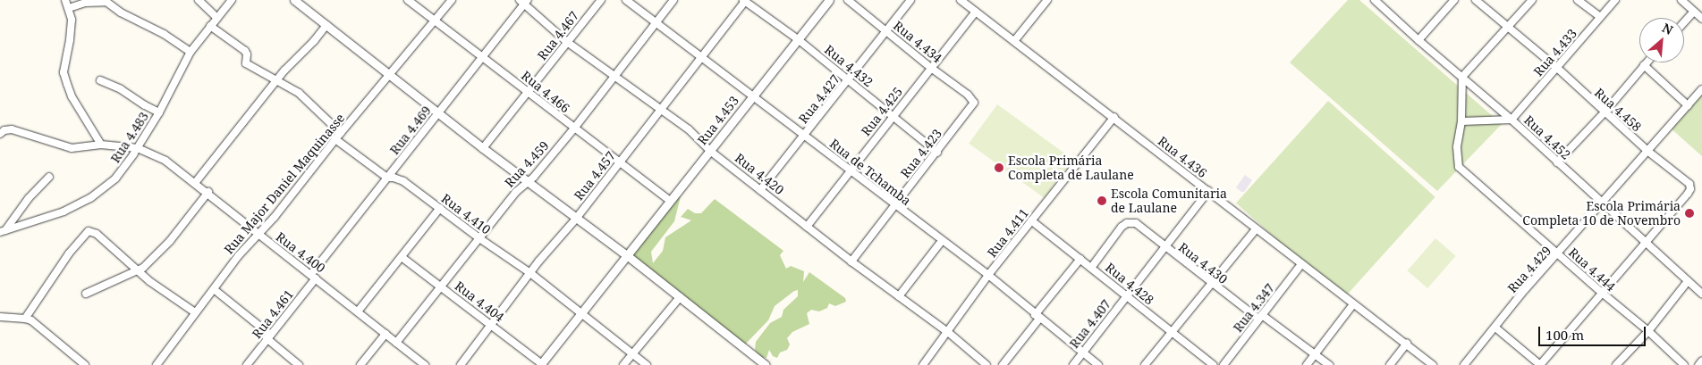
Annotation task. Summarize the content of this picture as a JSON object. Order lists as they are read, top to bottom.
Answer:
{
  "streets": {
    "street": [
      "Rua 4.467",
      "Rua 4.434",
      "Rua 4.433",
      "Rua 4.432",
      "Rua 4.466",
      "Rua 4.427",
      "Rua 4.458",
      "Rua 4.425",
      "Rua 4.453",
      "Rua 4.469",
      "Rua 4.483",
      "Rua 4.452",
      "Rua 4.423",
      "Rua 4.436",
      "Rua 4.459",
      "Rua de Tchamba",
      "Rua 4.420",
      "Rua 4.457",
      "Rua Major Daniel Maquinasse",
      "Rua 4.410",
      "Rua 4.411",
      "Rua 4.400",
      "Rua 4.430",
      "Rua 4.429",
      "Rua 4.444",
      "Rua 4.428",
      "Rua 4.404",
      "Rua 4.347",
      "Rua 4.461",
      "Rua 4.407"
    ]
  },
  "crossings": [
    ["Rua 4.467", "Rua 4.466"],
    ["Rua 4.467", "Rua 4.420"],
    ["Rua 4.434", "Rua 4.427"],
    ["Rua 4.434", "Rua 4.425"],
    ["Rua 4.434", "Rua 4.423"],
    ["Rua 4.433", "Rua 4.458"],
    ["Rua 4.433", "Rua 4.452"],
    ["Rua 4.432", "Rua 4.427"],
    ["Rua 4.432", "Rua 4.425"],
    ["Rua 4.432", "Rua 4.453"],
    ["Rua 4.432", "Rua 4.423"],
    ["Rua 4.432", "Rua 4.457"],
    ["Rua 4.466", "Rua 4.453"],
    ["Rua 4.466", "Rua 4.469"],
    ["Rua 4.466", "Rua 4.459"],
    ["Rua 4.466", "Rua 4.457"],
    ["Rua 4.466", "Rua Major Daniel Maquinasse"],
    ["Rua 4.427", "Rua de Tchamba"],
    ["Rua 4.427", "Rua 4.420"],
    ["Rua 4.458", "Rua 4.452"],
    ["Rua 4.458", "Rua 4.429"],
    ["Rua 4.425", "Rua 4.436"],
    ["Rua 4.425", "Rua de Tchamba"],
    ["Rua 4.425", "Rua 4.420"],
    ["Rua 4.453", "Rua de Tchamba"],
    ["Rua 4.453", "Rua 4.420"],
    ["Rua 4.453", "Rua 4.410"],
    ["Rua 4.453", "Rua 4.404"],
    ["Rua 4.469", "Rua 4.420"],
    ["Rua 4.469", "Rua 4.410"],
    ["Rua 4.469", "Rua 4.400"],
    ["Rua 4.469", "Rua 4.461"],
    ["Rua 4.483", "Rua 4.400"],
    ["Rua 4.452", "Rua 4.429"],
    ["Rua 4.423", "Rua de Tchamba"],
    ["Rua 4.423", "Rua 4.420"],
    ["Rua 4.436", "Rua 4.411"],
    ["Rua 4.436", "Rua 4.347"],
    ["Rua 4.436", "Rua 4.407"],
    ["Rua 4.459", "Rua de Tchamba"],
    ["Rua 4.459", "Rua 4.420"],
    ["Rua 4.459", "Rua 4.410"],
    ["Rua 4.459", "Rua 4.400"],
    ["Rua 4.459", "Rua 4.404"],
    ["Rua de Tchamba", "Rua 4.457"],
    ["Rua de Tchamba", "Rua 4.411"],
    ["Rua de Tchamba", "Rua 4.407"],
    ["Rua 4.420", "Rua 4.457"],
    ["Rua 4.420", "Rua 4.411"],
    ["Rua 4.457", "Rua 4.410"],
    ["Rua 4.457", "Rua 4.404"],
    ["Rua Major Daniel Maquinasse", "Rua 4.410"],
    ["Rua Major Daniel Maquinasse", "Rua 4.400"],
    ["Rua 4.411", "Rua 4.428"],
    ["Rua 4.400", "Rua 4.461"],
    ["Rua 4.430", "Rua 4.428"],
    ["Rua 4.430", "Rua 4.347"],
    ["Rua 4.430", "Rua 4.407"],
    ["Rua 4.429", "Rua 4.444"],
    ["Rua 4.428", "Rua 4.407"]
  ],
  "places": ["Escola Primária Completa de Laulane", "Escola Comunitaria de Laulane", "Escola Primária Completa 10 de Novembro"],
  "scale_bar": "100 m",
  "north": "top right"
}
